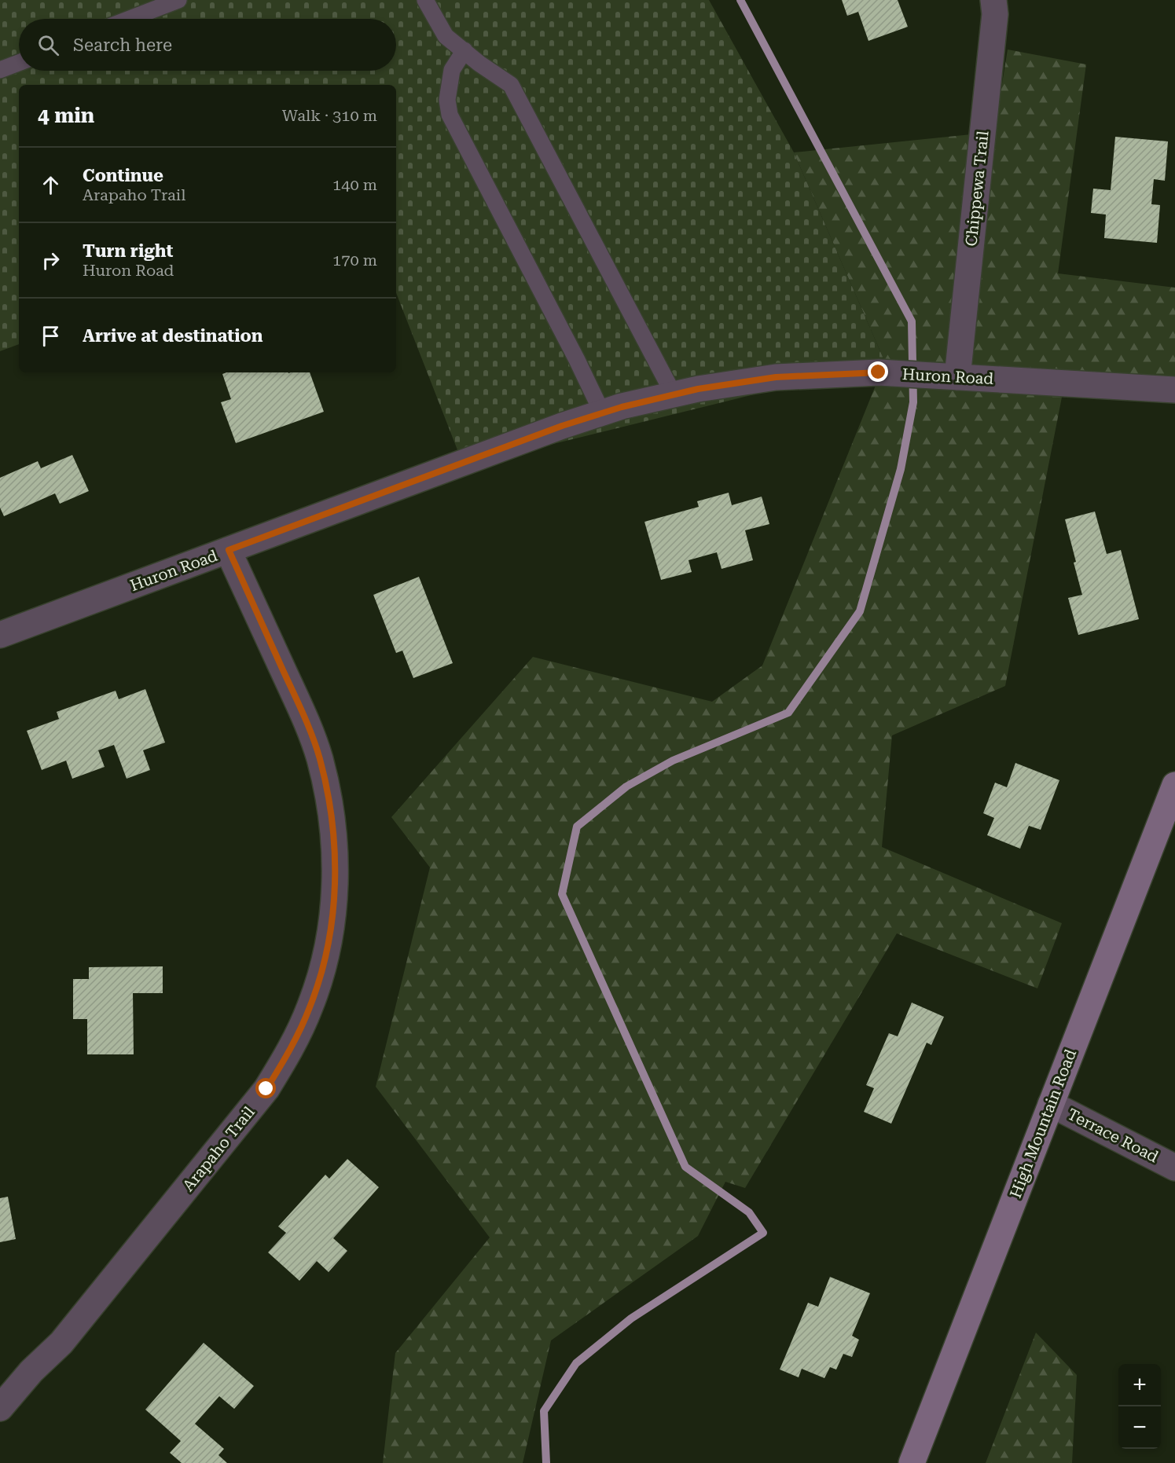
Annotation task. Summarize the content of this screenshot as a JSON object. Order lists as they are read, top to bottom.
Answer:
{
  "streets": {
    "main road": ["High Mountain Road"],
    "street": [
      "Chippewa Trail",
      "Huron Road",
      "Terrace Road",
      "Arapaho Trail"
    ]
  },
  "crossings": [
    ["Chippewa Trail", "Huron Road"],
    ["Huron Road", "Arapaho Trail"],
    ["High Mountain Road", "Terrace Road"]
  ],
  "page": {
    "search": "Search here",
    "heading": ["4 min", "Walk · 310 m"],
    "list": [
      ["Continue", "Arapaho Trail", "140 m"],
      ["Turn right", "Huron Road", "170 m"],
      "Arrive at destination"
    ],
    "map_buttons": ["+", "−"]
  }
}
